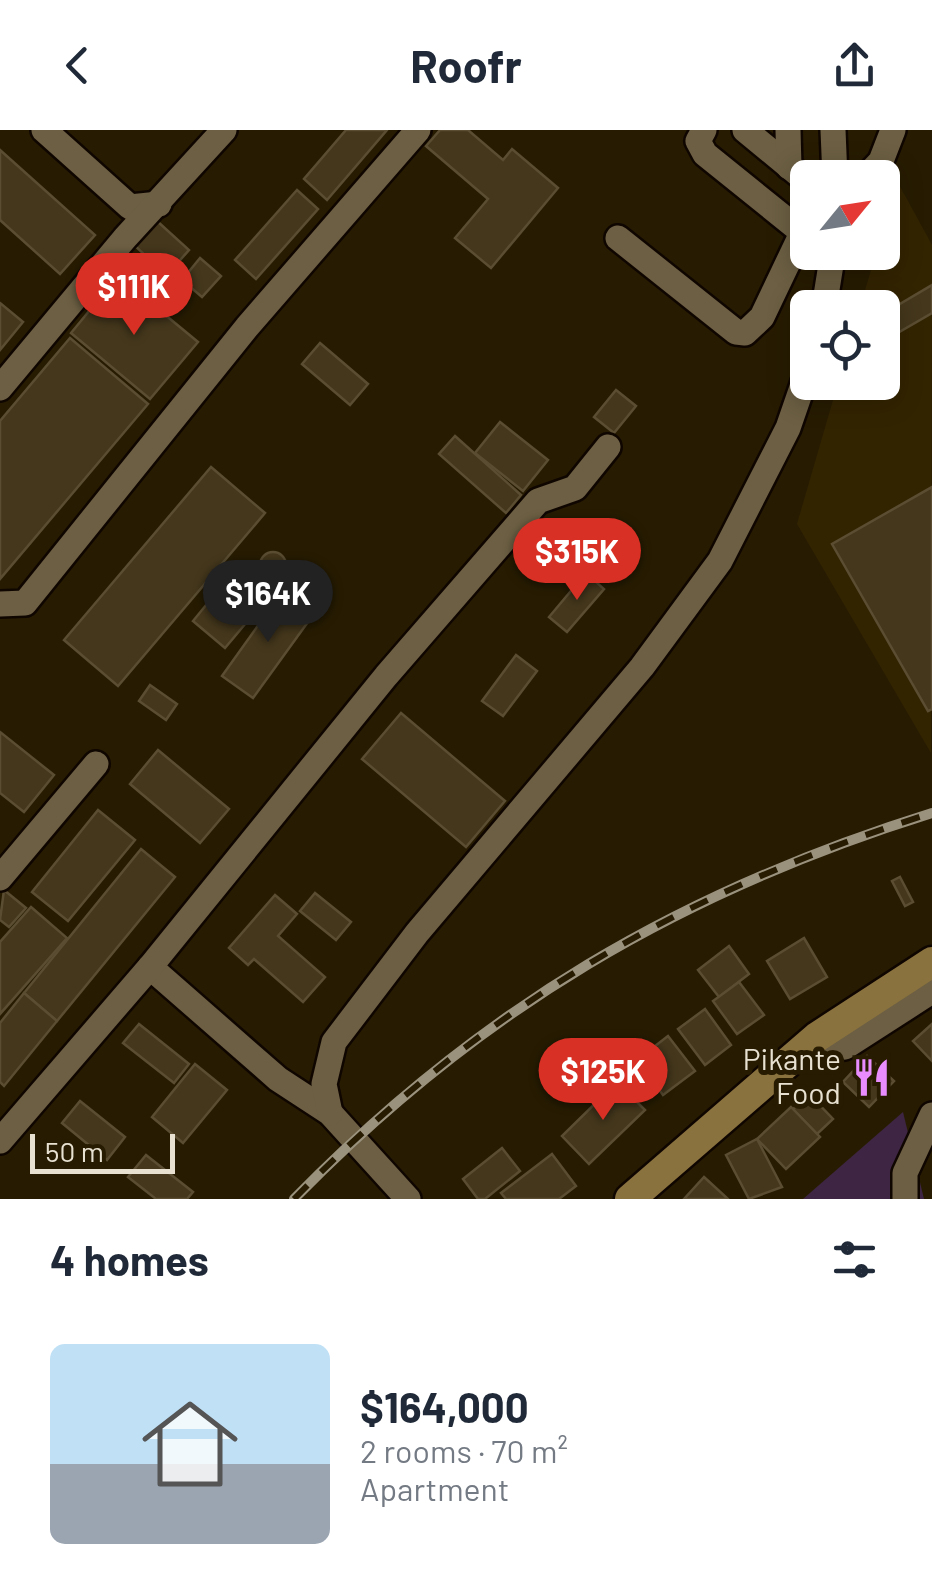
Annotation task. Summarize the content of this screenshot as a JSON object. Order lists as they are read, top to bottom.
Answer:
{
  "places": {
    "restaurant": ["Pikante Food"]
  },
  "scale_bar": "50 m",
  "north": "top right",
  "page": {
    "header": "Roofr",
    "price": [
      "$111K",
      "$315K",
      "$164K",
      "$125K"
    ],
    "scale": "50 m",
    "heading": "4 homes",
    "list": [
      {
        "name": "$164,000",
        "note": "2 rooms · 70 m² · Apartment"
      }
    ]
  }
}
